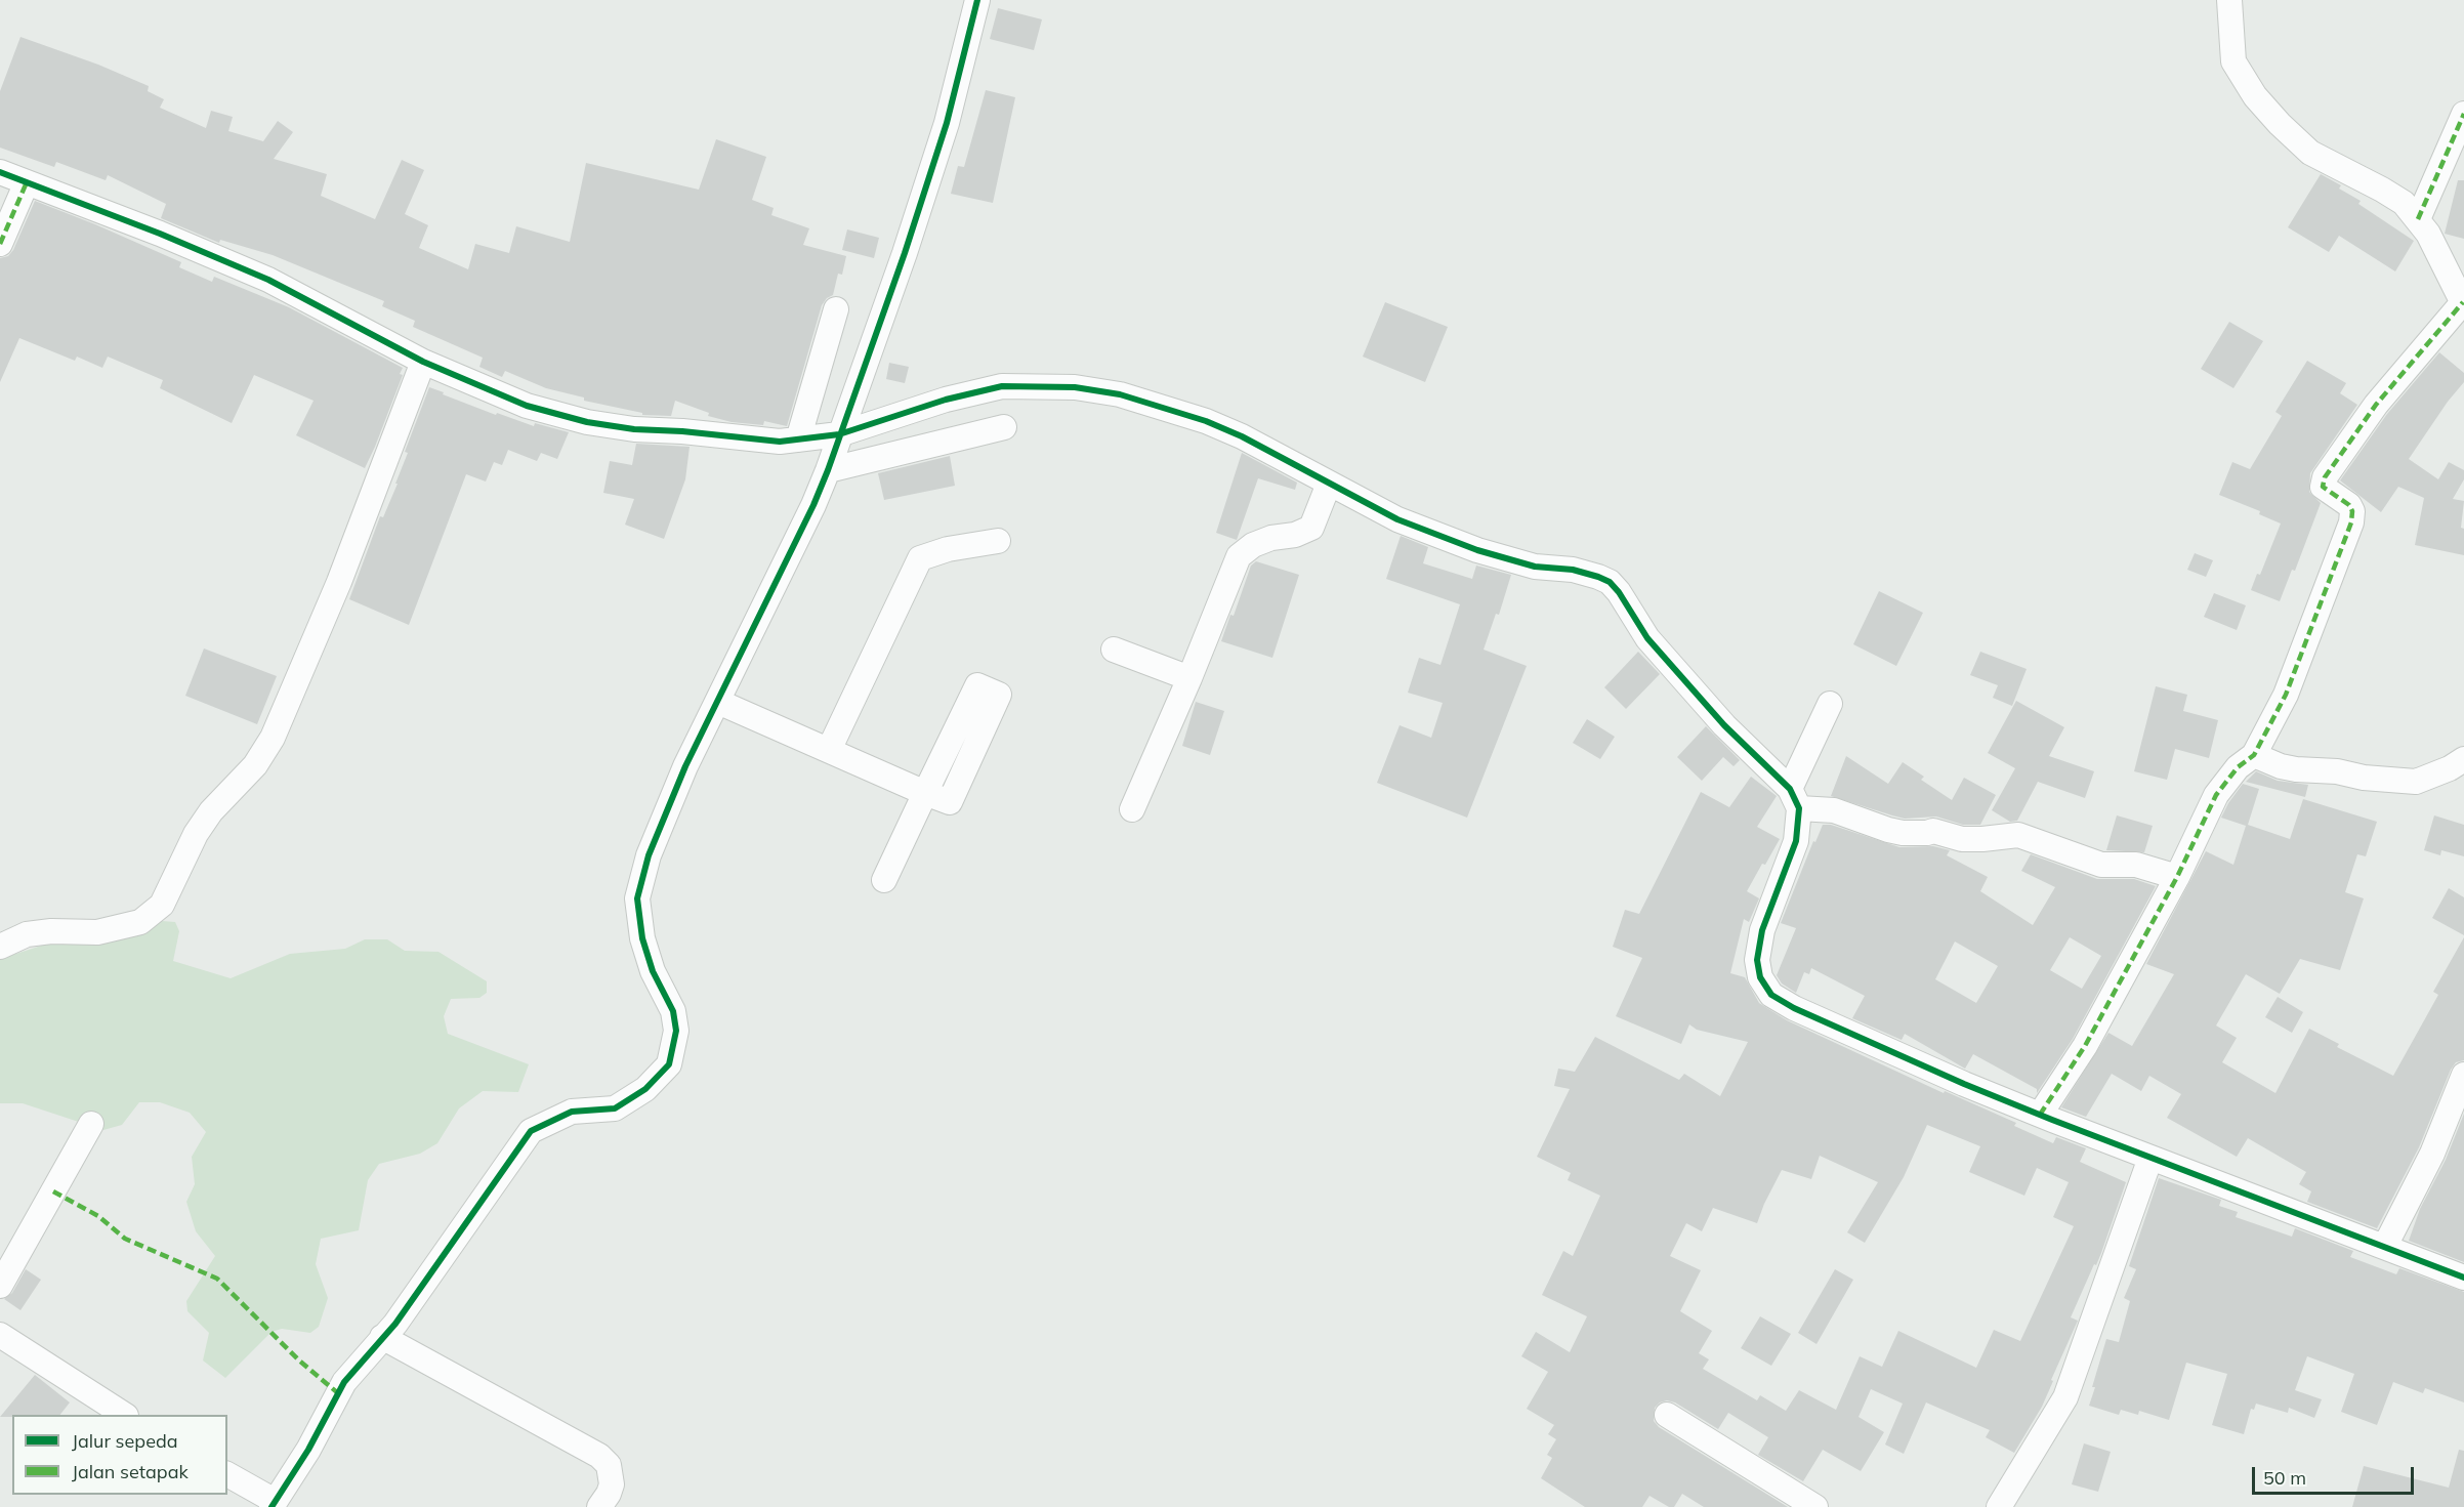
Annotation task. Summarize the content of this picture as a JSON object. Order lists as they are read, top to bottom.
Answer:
{
  "legend": ["Jalur sepeda", "Jalan setapak"],
  "scale_bar": "50 m"
}
